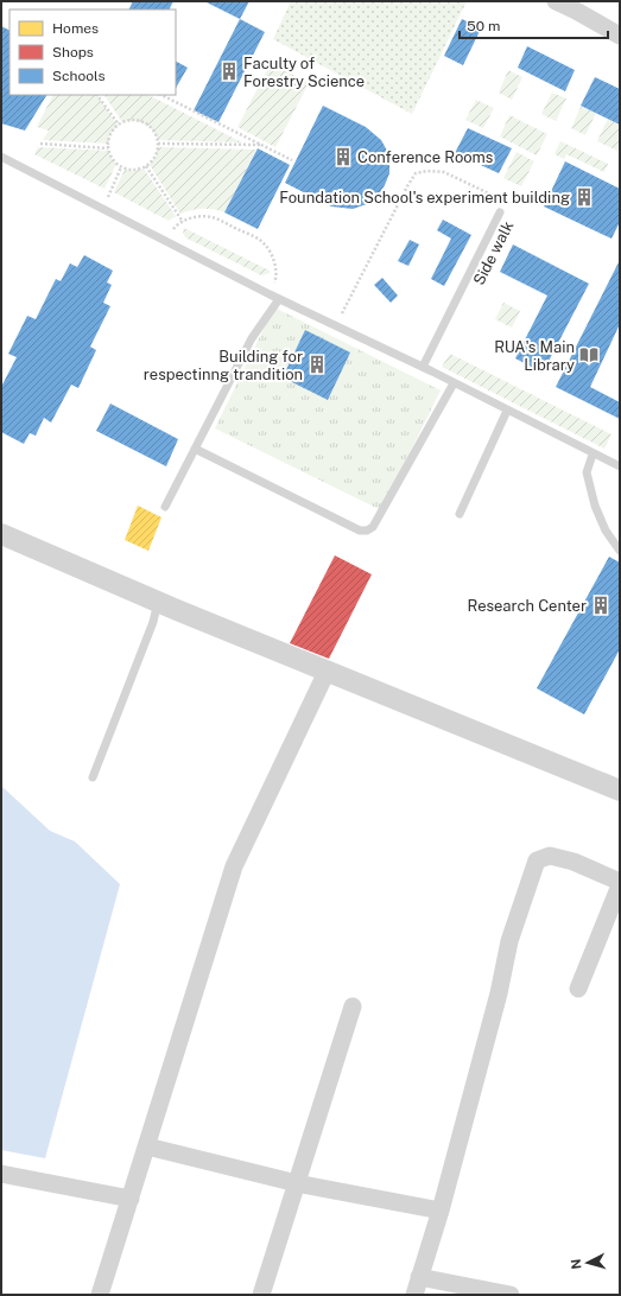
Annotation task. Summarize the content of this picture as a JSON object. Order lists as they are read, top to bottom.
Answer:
{
  "streets": {
    "path": ["Side walk"]
  },
  "places": {
    "building": [
      "Faculty of Forestry Science",
      "Conference Rooms",
      "Foundation School's experiment building",
      "Building for respectinng trandition",
      "Research Center"
    ],
    "library": ["RUA's Main Library"]
  },
  "legend": ["Homes", "Shops", "Schools"],
  "scale_bar": "50 m",
  "north": "left"
}
